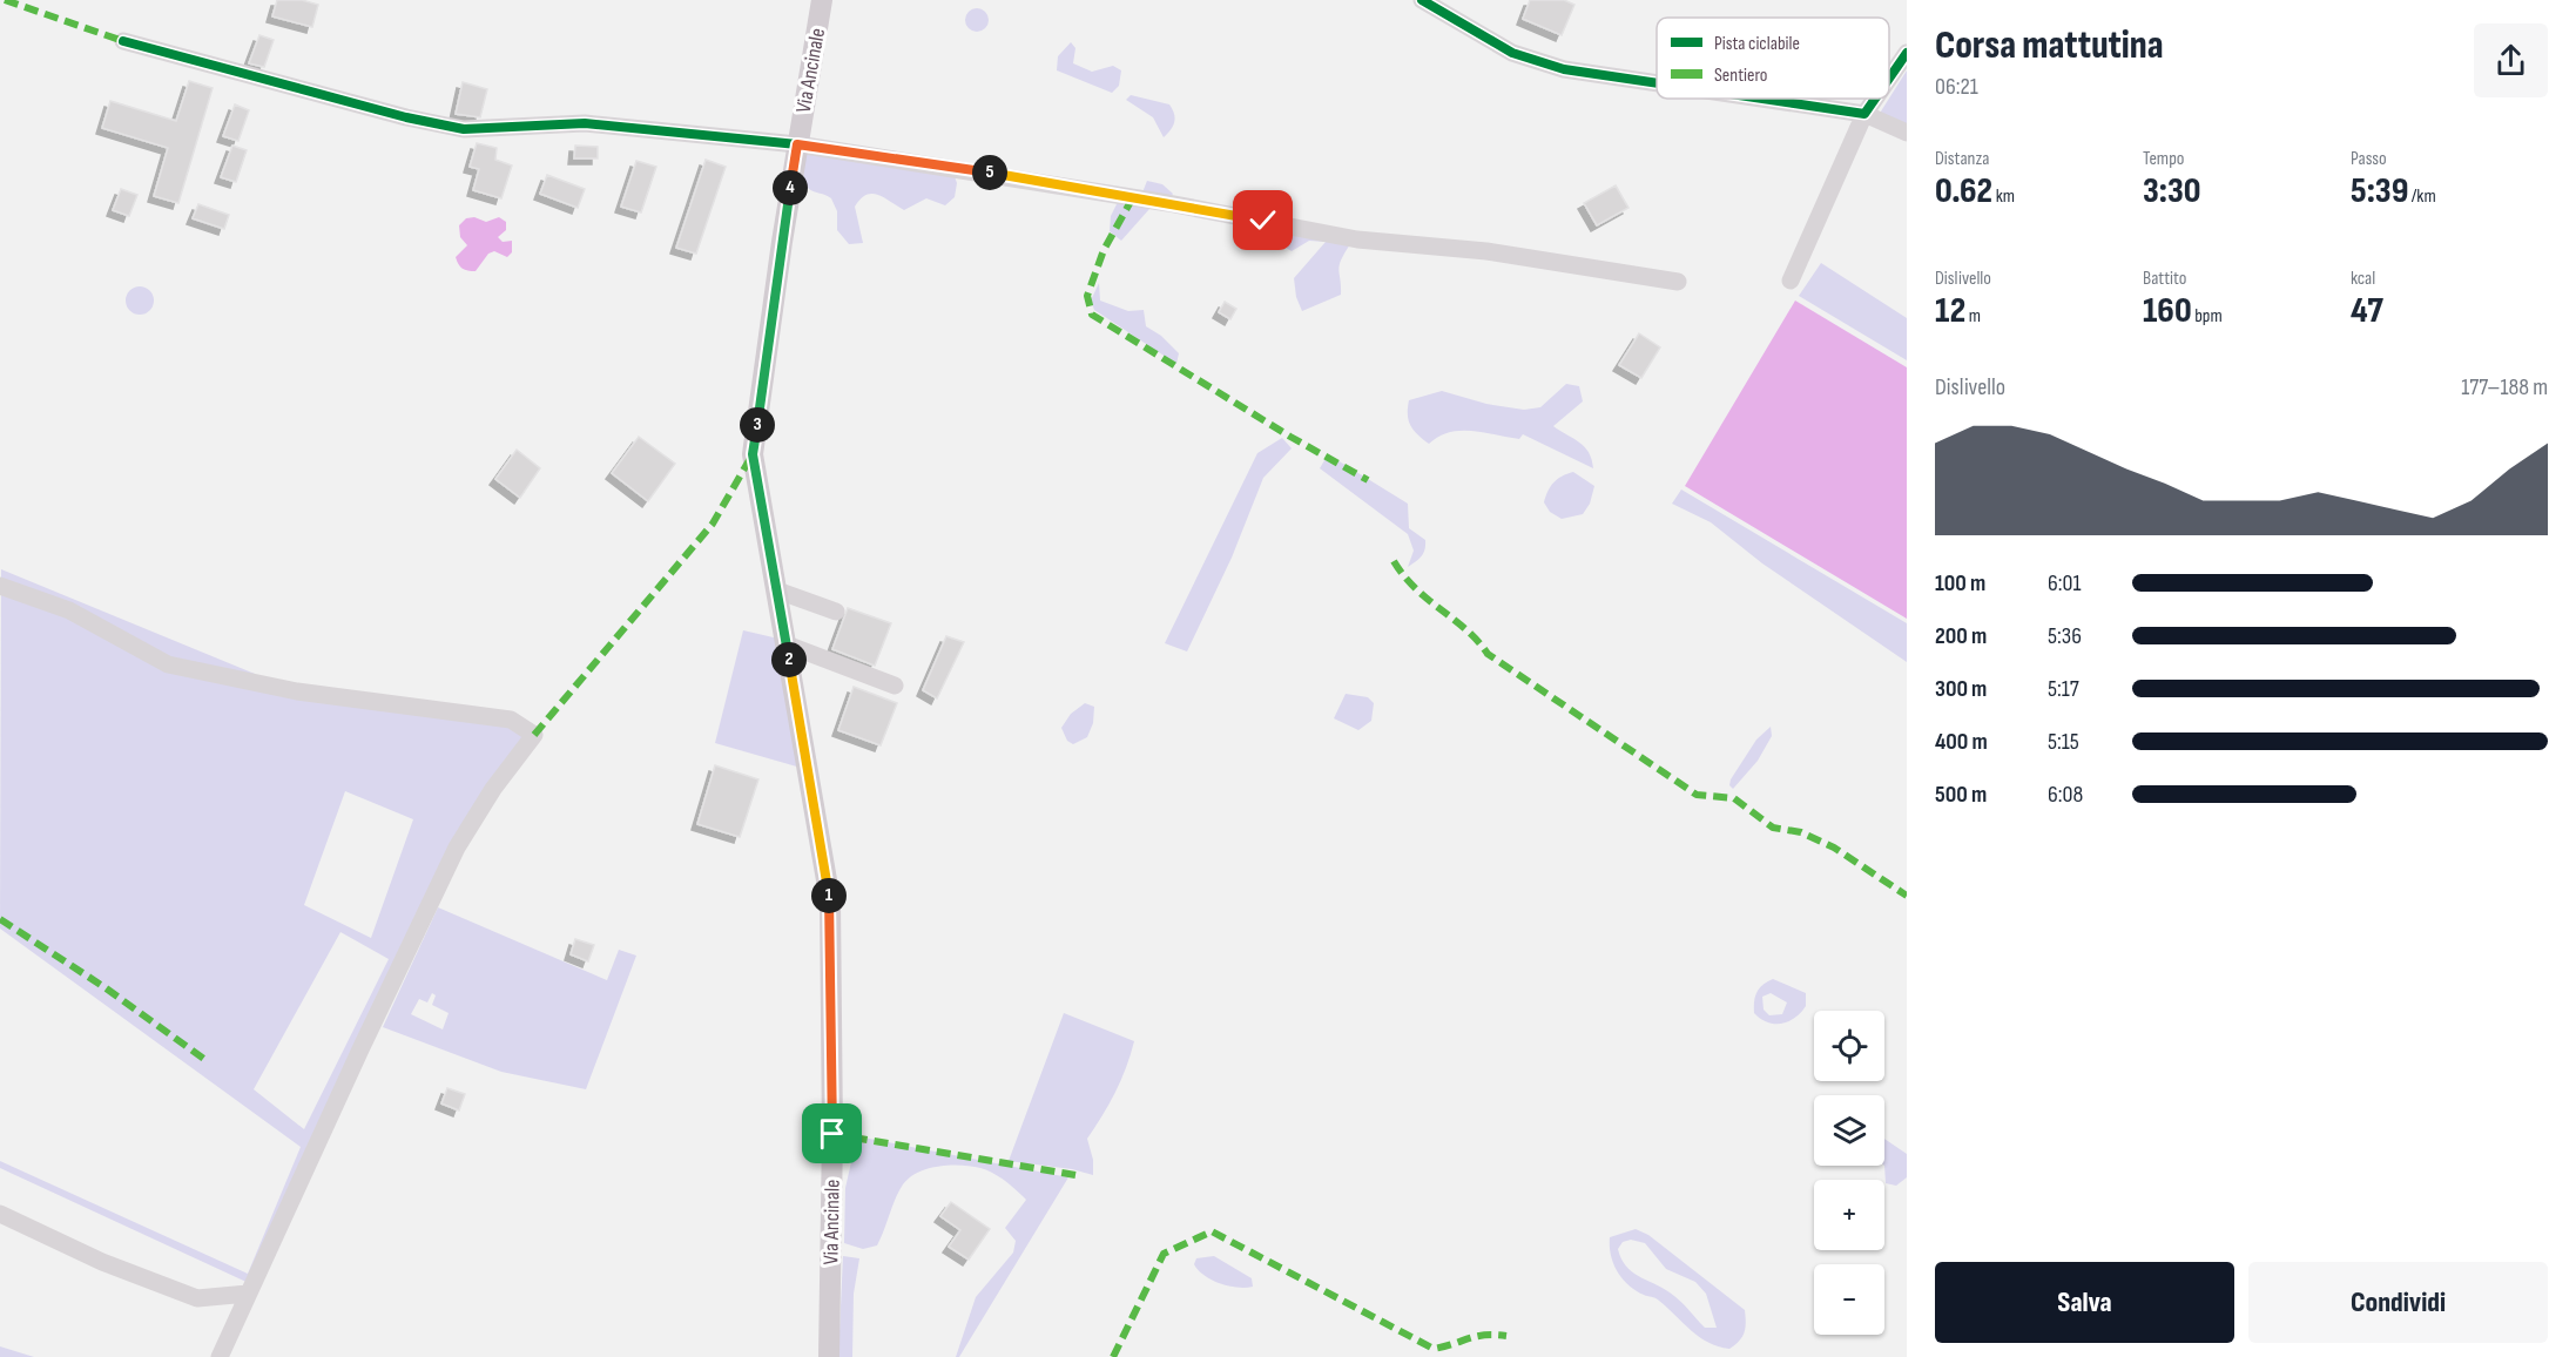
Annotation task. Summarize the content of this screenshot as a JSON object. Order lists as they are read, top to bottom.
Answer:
{
  "streets": {
    "main road": ["Via Ancinale"]
  },
  "legend": ["Pista ciclabile", "Sentiero"],
  "page": {
    "heading": ["Corsa mattutina", "06:21"],
    "stats": [
      ["Distanza", "0.62 km"],
      ["Tempo", "3:30"],
      ["Passo", "5:39 /km"],
      ["Dislivello", "12 m"],
      ["Battito", "160 bpm"],
      ["kcal", "47"]
    ],
    "pins": [
      "5",
      "4",
      "3",
      "2",
      "1"
    ],
    "chart": ["Dislivello", "177–188 m"],
    "list": [
      {
        "name": "100 m",
        "note": "6:01"
      },
      {
        "name": "200 m",
        "note": "5:36"
      },
      {
        "name": "300 m",
        "note": "5:17"
      },
      {
        "name": "400 m",
        "note": "5:15"
      },
      {
        "name": "500 m",
        "note": "6:08"
      }
    ],
    "map_buttons": ["+", "−"],
    "buttons": ["Salva", "Condividi"]
  }
}
